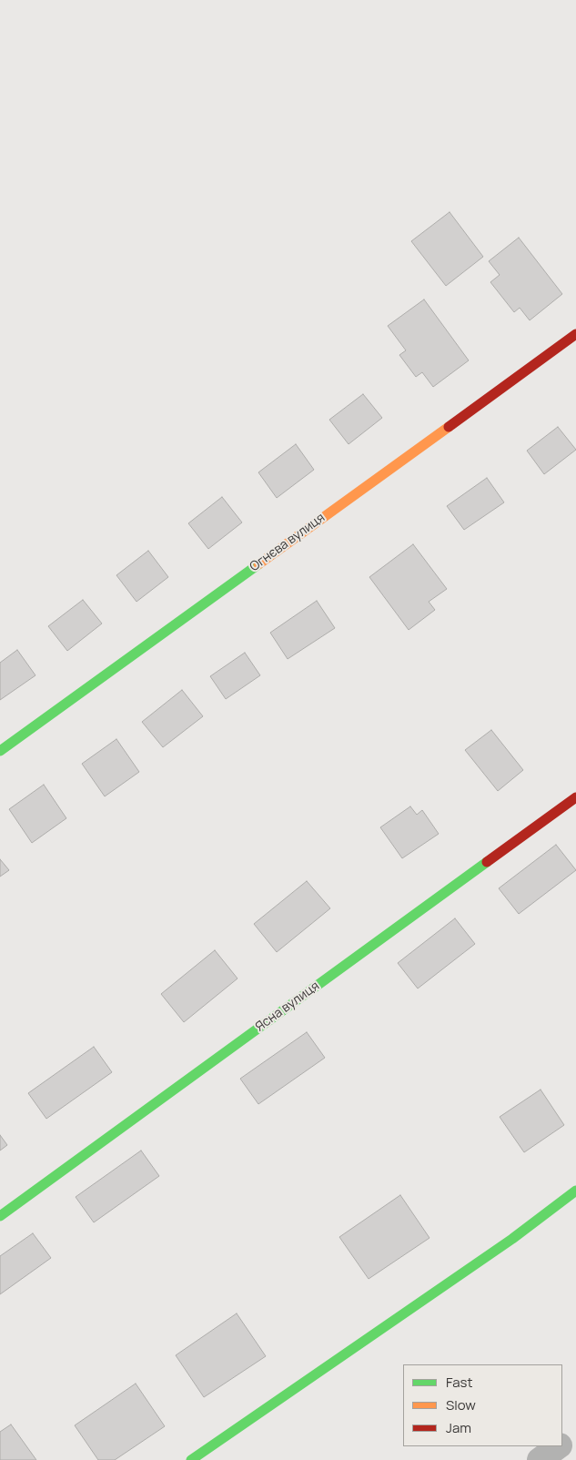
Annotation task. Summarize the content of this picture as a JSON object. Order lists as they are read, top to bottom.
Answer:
{
  "streets": {
    "street": ["Огнєва вулиця", "Ясна вулиця"]
  },
  "legend": ["Fast", "Slow", "Jam"]
}
